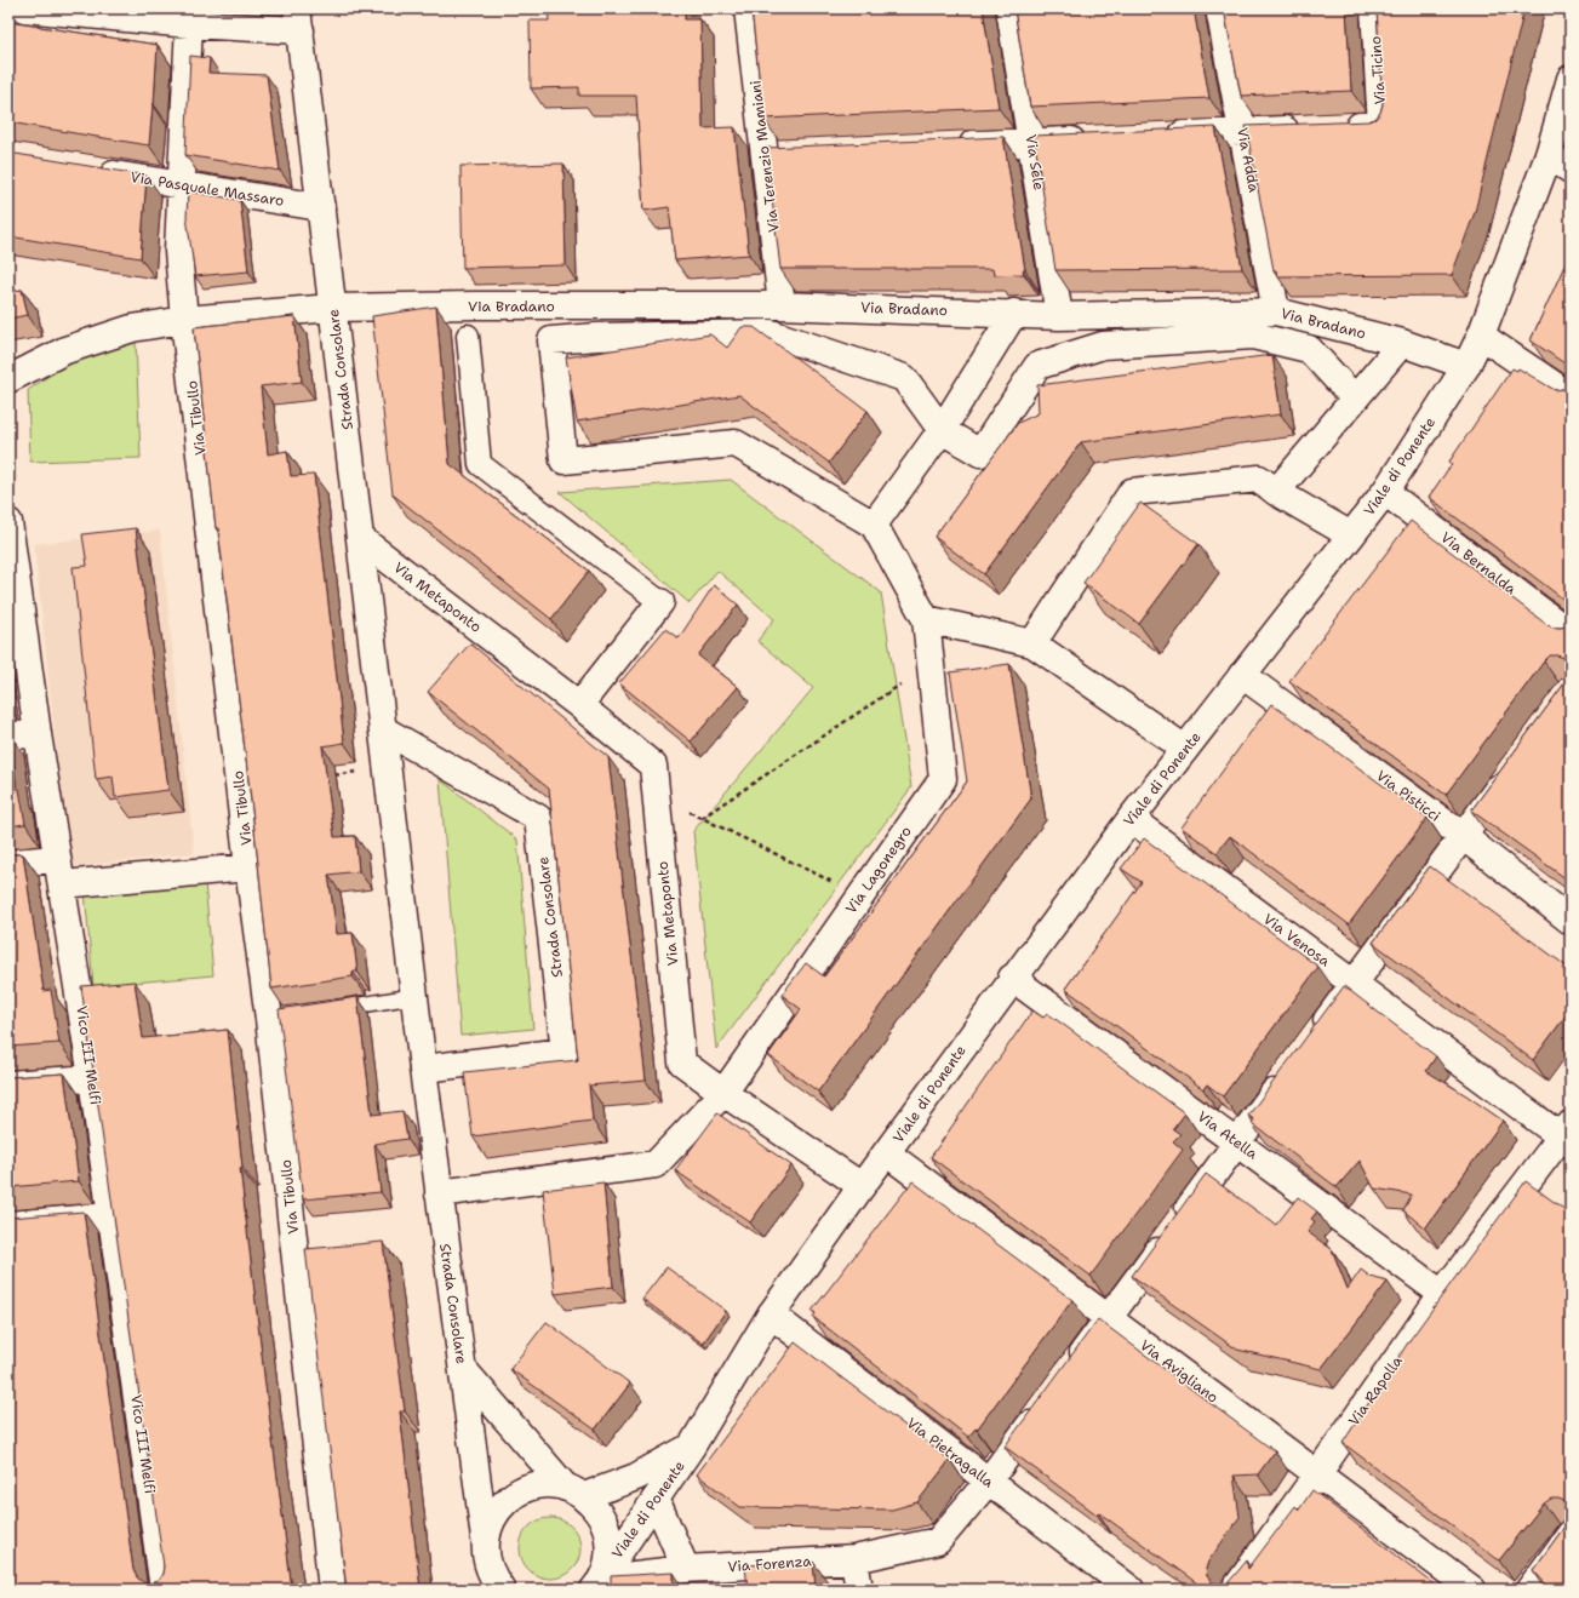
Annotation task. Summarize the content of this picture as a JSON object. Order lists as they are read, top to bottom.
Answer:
{
  "streets": {
    "street": [
      "Via Ticino",
      "Via Terenzio Mamiani",
      "Via Adda",
      "Via Sele",
      "Via Pasquale Massaro",
      "Via Bradano",
      "Strada Consolare",
      "Via Tibullo",
      "Viale di Ponente",
      "Via Bernalda",
      "Via Metaponto",
      "Via Pisticci",
      "Via Lagonegro",
      "Via Venosa",
      "Vico III Melfi",
      "Via Atella",
      "Via Avigliano",
      "Via Rapolla",
      "Via Pietragalla",
      "Via Forenza"
    ]
  },
  "crossings": [
    ["Via Terenzio Mamiani", "Via Bradano"],
    ["Via Adda", "Via Bradano"],
    ["Via Sele", "Via Bradano"],
    ["Via Pasquale Massaro", "Strada Consolare"],
    ["Via Pasquale Massaro", "Via Tibullo"],
    ["Via Bradano", "Strada Consolare"],
    ["Via Bradano", "Via Tibullo"],
    ["Via Bradano", "Viale di Ponente"],
    ["Strada Consolare", "Viale di Ponente"],
    ["Strada Consolare", "Via Metaponto"],
    ["Viale di Ponente", "Via Bernalda"],
    ["Viale di Ponente", "Via Metaponto"],
    ["Viale di Ponente", "Via Pisticci"],
    ["Viale di Ponente", "Via Venosa"],
    ["Viale di Ponente", "Via Atella"],
    ["Viale di Ponente", "Via Avigliano"],
    ["Viale di Ponente", "Via Pietragalla"],
    ["Viale di Ponente", "Via Forenza"],
    ["Via Metaponto", "Via Lagonegro"],
    ["Via Venosa", "Via Rapolla"],
    ["Via Atella", "Via Rapolla"],
    ["Via Avigliano", "Via Rapolla"],
    ["Via Pietragalla", "Via Forenza"]
  ]
}
